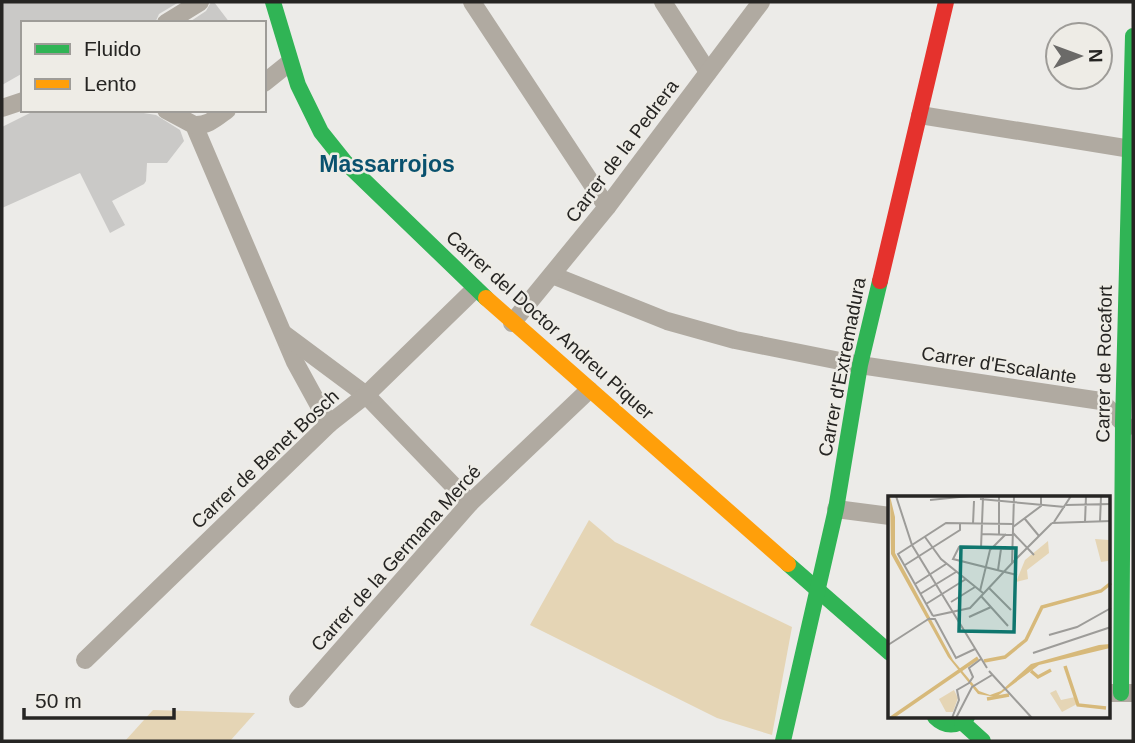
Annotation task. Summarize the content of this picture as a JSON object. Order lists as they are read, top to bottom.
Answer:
{
  "streets": {
    "street": [
      "Carrer de la Pedrera",
      "Carrer del Doctor Andreu Piquer",
      "Carrer de Rocafort",
      "Carrer d'Escalante",
      "Carrer d'Extremadura",
      "Carrer de Benet Bosch",
      "Carrer de la Germana Mercé"
    ]
  },
  "crossings": [
    ["Carrer de la Pedrera", "Carrer del Doctor Andreu Piquer"],
    ["Carrer de la Pedrera", "Carrer d'Escalante"],
    ["Carrer del Doctor Andreu Piquer", "Carrer d'Extremadura"],
    ["Carrer del Doctor Andreu Piquer", "Carrer de Benet Bosch"],
    ["Carrer del Doctor Andreu Piquer", "Carrer de la Germana Mercé"],
    ["Carrer de Rocafort", "Carrer d'Escalante"],
    ["Carrer d'Escalante", "Carrer d'Extremadura"]
  ],
  "districts": ["Massarrojos"],
  "legend": ["Fluido", "Lento"],
  "scale_bar": "50 m",
  "north": "right"
}
